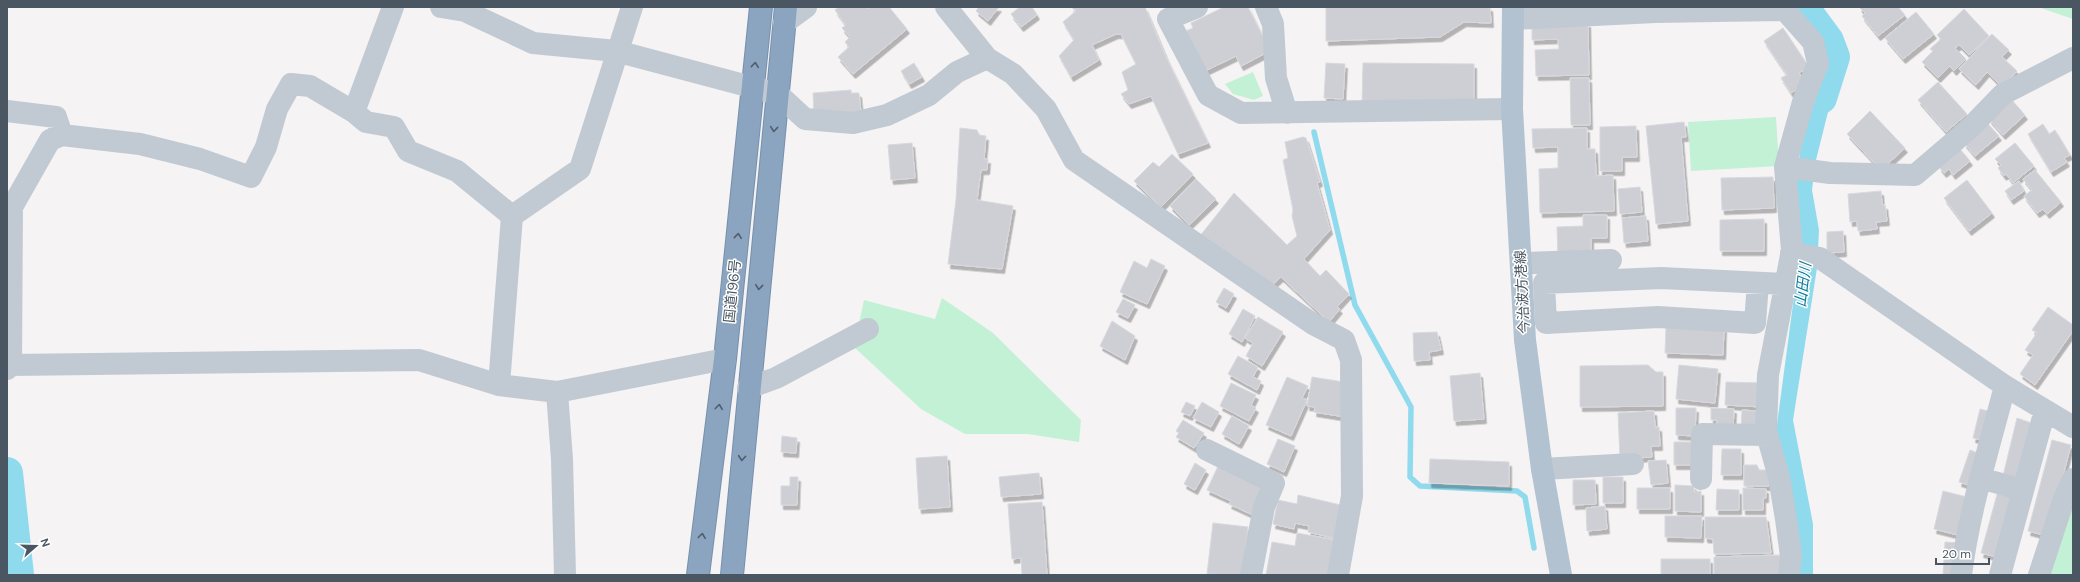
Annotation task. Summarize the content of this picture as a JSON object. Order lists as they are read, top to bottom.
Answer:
{
  "streets": {
    "highway": ["国道196号"],
    "main road": ["今治波方港線"]
  },
  "water": ["山田川"],
  "scale_bar": "20 m",
  "north": "right"
}
